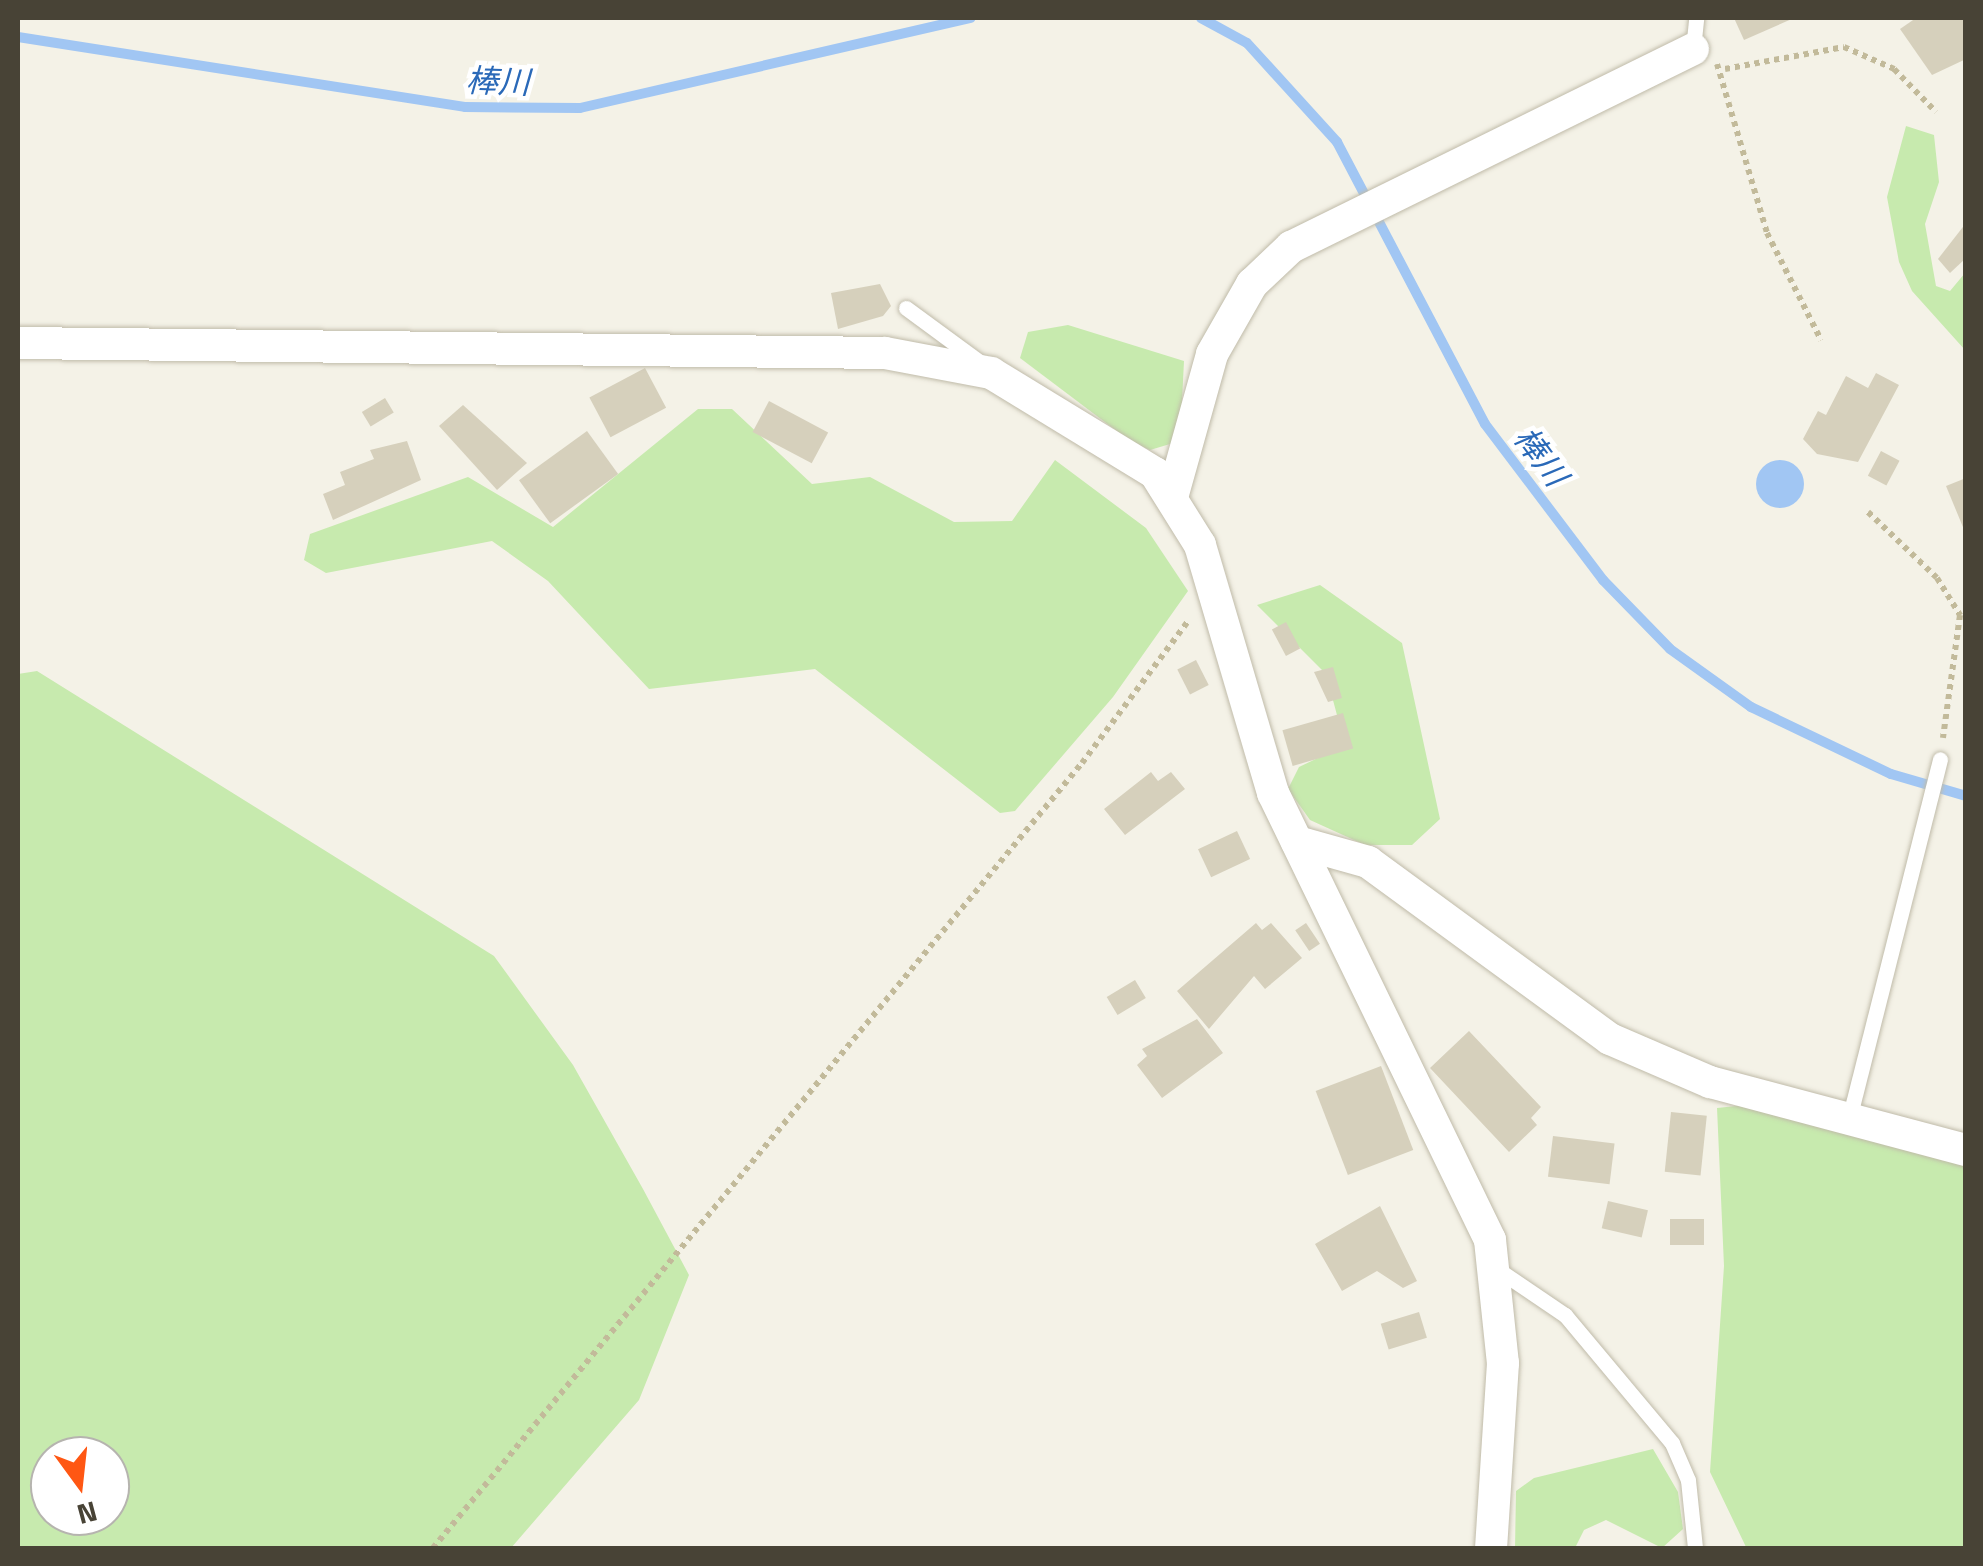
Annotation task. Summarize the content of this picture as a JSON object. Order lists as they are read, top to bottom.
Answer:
{
  "water": ["棒川"],
  "north": "bottom"
}
